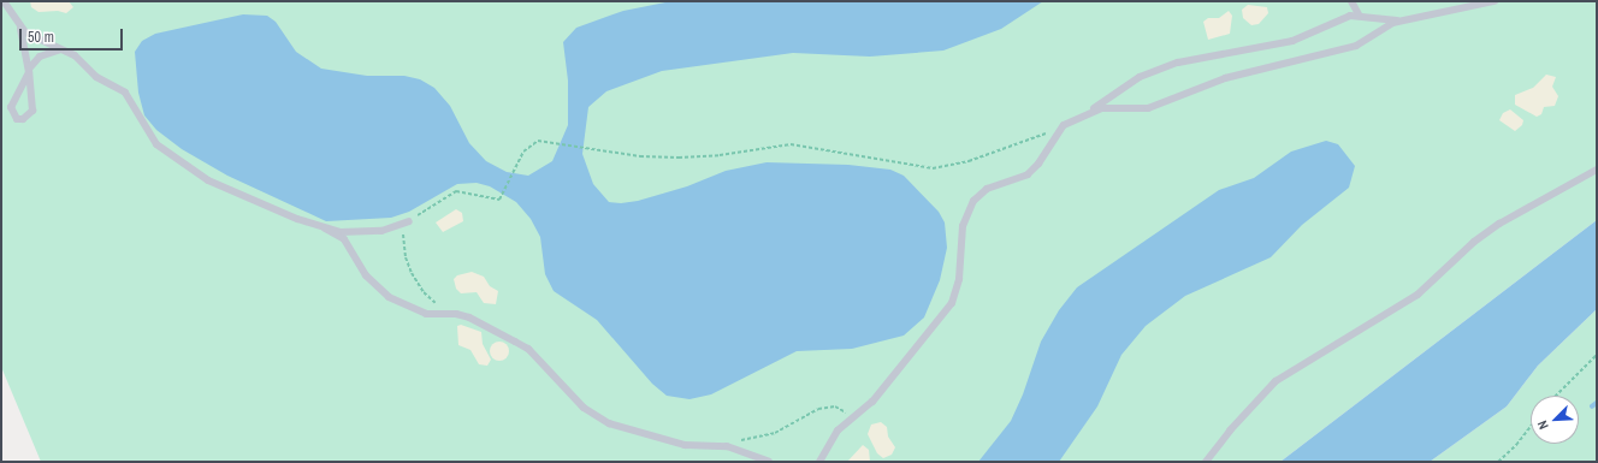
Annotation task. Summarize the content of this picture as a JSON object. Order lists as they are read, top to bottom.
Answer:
{
  "scale_bar": "50 m",
  "north": "bottom left"
}
